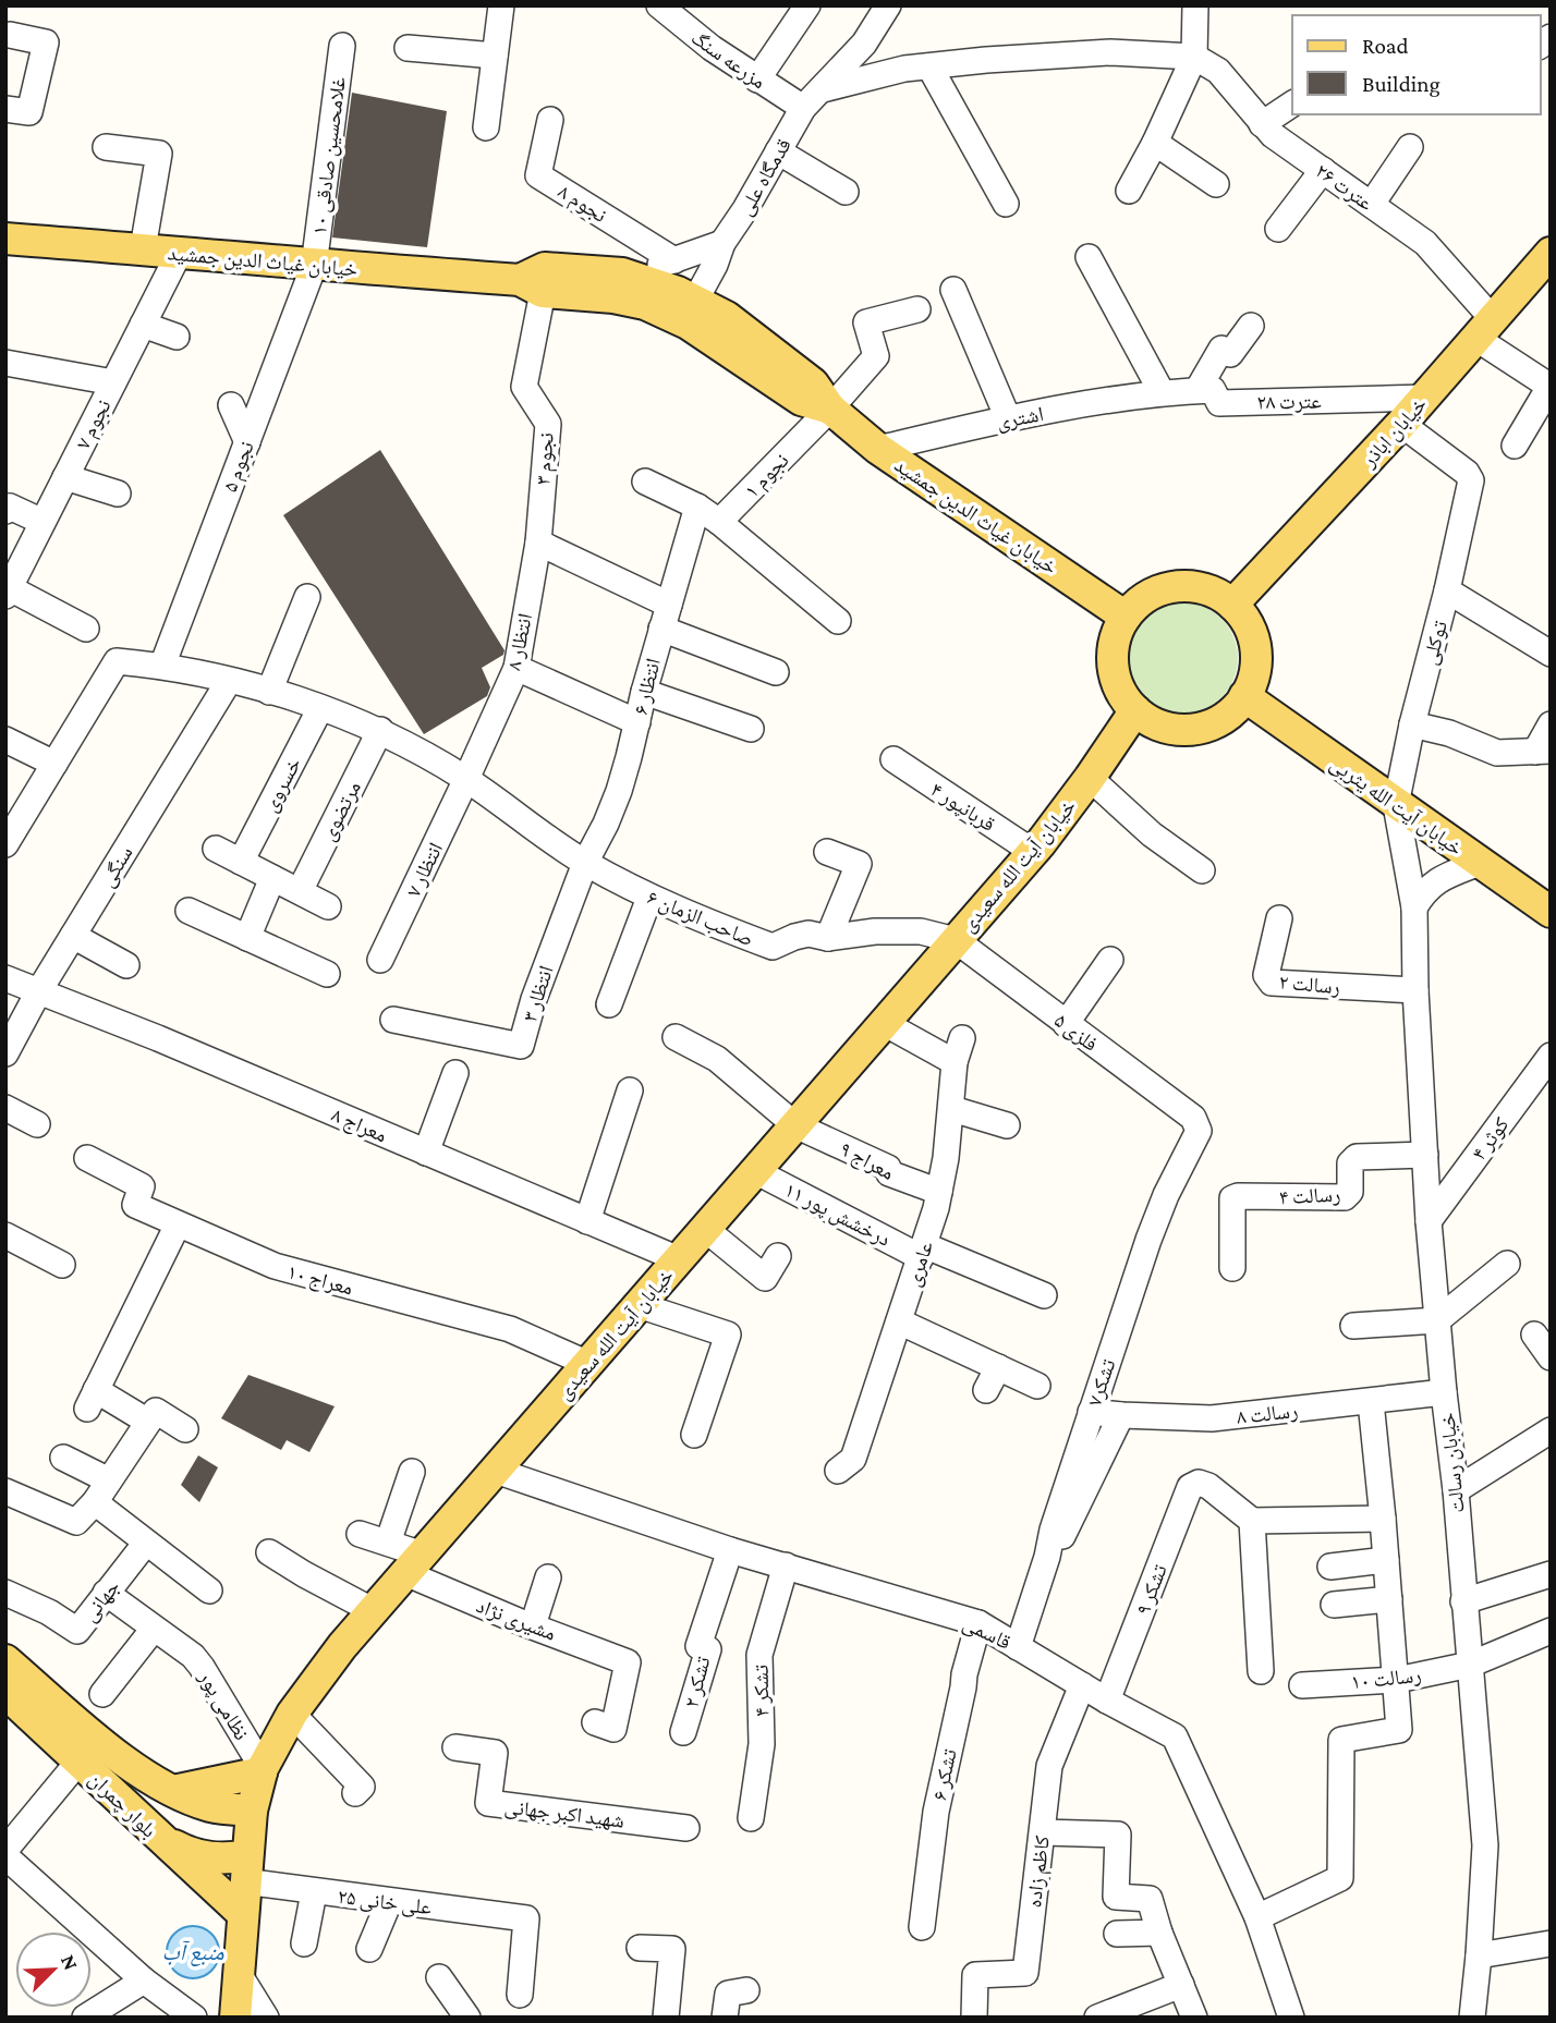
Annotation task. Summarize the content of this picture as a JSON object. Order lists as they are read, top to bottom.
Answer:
{
  "streets": {
    "main road": [
      "خیابان غیاث الدین جمشید",
      "خیابان اباذر",
      "خیابان آیت الله یثربی",
      "خیابان آیت الله سعیدی",
      "بلوار چمران"
    ],
    "street": [
      "مزرعه سنگ",
      "غلامحسین صادقی ۱۰",
      "قدمگاه علی",
      "عترت ۲۶",
      "نجوم ۸",
      "عترت ۲۸",
      "اشتری",
      "نجوم ۷",
      "نجوم ۳",
      "نجوم ۵",
      "نجوم ۱",
      "انتظار ۸",
      "توکلی",
      "انتظار ۶",
      "خسروی",
      "قربانپور ۴",
      "مرتضوی",
      "سنگی",
      "انتظار ۷",
      "صاحب الزمان ۶",
      "رسالت ۲",
      "انتظار ۳",
      "فلزی ۵",
      "معراج ۸",
      "کوثر ۴",
      "معراج ۹",
      "رسالت ۴",
      "درخشش پور ۱۱",
      "عامری",
      "معراج ۱۰",
      "تشکر۷",
      "رسالت ۸",
      "خیابان رسالت",
      "تشکر ۹",
      "جهانی",
      "مشیری نژاد",
      "قاسمی",
      "رسالت ۱۰",
      "تشکر ۲",
      "تشکر ۴",
      "نظامی پور",
      "تشکر ۶",
      "شهید اکبر جهانی",
      "کاظم زاده",
      "علی خانی ۲۵"
    ]
  },
  "crossings": [
    ["مزرعه سنگ", "قدمگاه علی"],
    ["غلامحسین صادقی ۱۰", "خیابان غیاث الدین جمشید"],
    ["غلامحسین صادقی ۱۰", "نجوم ۵"],
    ["قدمگاه علی", "خیابان غیاث الدین جمشید"],
    ["عترت ۲۶", "خیابان اباذر"],
    ["خیابان غیاث الدین جمشید", "اشتری"],
    ["خیابان غیاث الدین جمشید", "نجوم ۷"],
    ["خیابان غیاث الدین جمشید", "خیابان اباذر"],
    ["خیابان غیاث الدین جمشید", "نجوم ۳"],
    ["خیابان غیاث الدین جمشید", "نجوم ۵"],
    ["خیابان غیاث الدین جمشید", "نجوم ۱"],
    ["خیابان غیاث الدین جمشید", "خیابان آیت الله یثربی"],
    ["خیابان غیاث الدین جمشید", "خیابان آیت الله سعیدی"],
    ["عترت ۲۸", "اشتری"],
    ["عترت ۲۸", "خیابان اباذر"],
    ["خیابان اباذر", "توکلی"],
    ["خیابان اباذر", "خیابان آیت الله یثربی"],
    ["خیابان اباذر", "خیابان آیت الله سعیدی"],
    ["نجوم ۳", "انتظار ۸"],
    ["نجوم ۵", "صاحب الزمان ۶"],
    ["انتظار ۸", "انتظار ۷"],
    ["انتظار ۸", "صاحب الزمان ۶"],
    ["توکلی", "خیابان آیت الله یثربی"],
    ["توکلی", "خیابان رسالت"],
    ["انتظار ۶", "صاحب الزمان ۶"],
    ["انتظار ۶", "انتظار ۳"],
    ["خسروی", "صاحب الزمان ۶"],
    ["خیابان آیت الله یثربی", "خیابان آیت الله سعیدی"],
    ["خیابان آیت الله یثربی", "خیابان رسالت"],
    ["قربانپور ۴", "خیابان آیت الله سعیدی"],
    ["مرتضوی", "صاحب الزمان ۶"],
    ["خیابان آیت الله سعیدی", "صاحب الزمان ۶"],
    ["خیابان آیت الله سعیدی", "فلزی ۵"],
    ["خیابان آیت الله سعیدی", "معراج ۸"],
    ["خیابان آیت الله سعیدی", "معراج ۹"],
    ["خیابان آیت الله سعیدی", "درخشش پور ۱۱"],
    ["خیابان آیت الله سعیدی", "معراج ۱۰"],
    ["خیابان آیت الله سعیدی", "مشیری نژاد"],
    ["خیابان آیت الله سعیدی", "قاسمی"],
    ["خیابان آیت الله سعیدی", "نظامی پور"],
    ["خیابان آیت الله سعیدی", "بلوار چمران"],
    ["خیابان آیت الله سعیدی", "علی خانی ۲۵"],
    ["سنگی", "صاحب الزمان ۶"],
    ["سنگی", "معراج ۸"],
    ["انتظار ۷", "صاحب الزمان ۶"],
    ["صاحب الزمان ۶", "انتظار ۳"],
    ["صاحب الزمان ۶", "فلزی ۵"],
    ["رسالت ۲", "خیابان رسالت"],
    ["فلزی ۵", "تشکر۷"],
    ["کوثر ۴", "خیابان رسالت"],
    ["معراج ۹", "عامری"],
    ["رسالت ۴", "خیابان رسالت"],
    ["درخشش پور ۱۱", "عامری"],
    ["تشکر۷", "رسالت ۸"],
    ["تشکر۷", "قاسمی"],
    ["رسالت ۸", "خیابان رسالت"],
    ["خیابان رسالت", "رسالت ۱۰"],
    ["تشکر ۹", "قاسمی"],
    ["جهانی", "نظامی پور"],
    ["قاسمی", "تشکر ۲"],
    ["قاسمی", "تشکر ۴"],
    ["قاسمی", "تشکر ۶"],
    ["قاسمی", "کاظم زاده"]
  ],
  "water": ["منبع آب"],
  "legend": ["Road", "Building"],
  "north": "top right"
}
